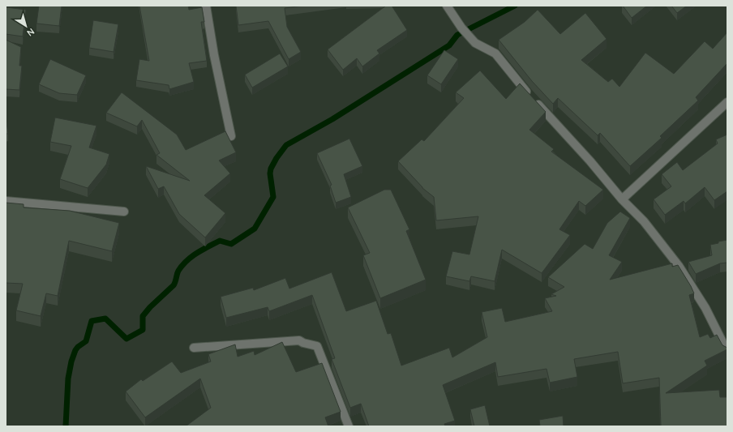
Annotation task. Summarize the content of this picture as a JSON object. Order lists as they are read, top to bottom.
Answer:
{
  "north": "bottom right"
}
